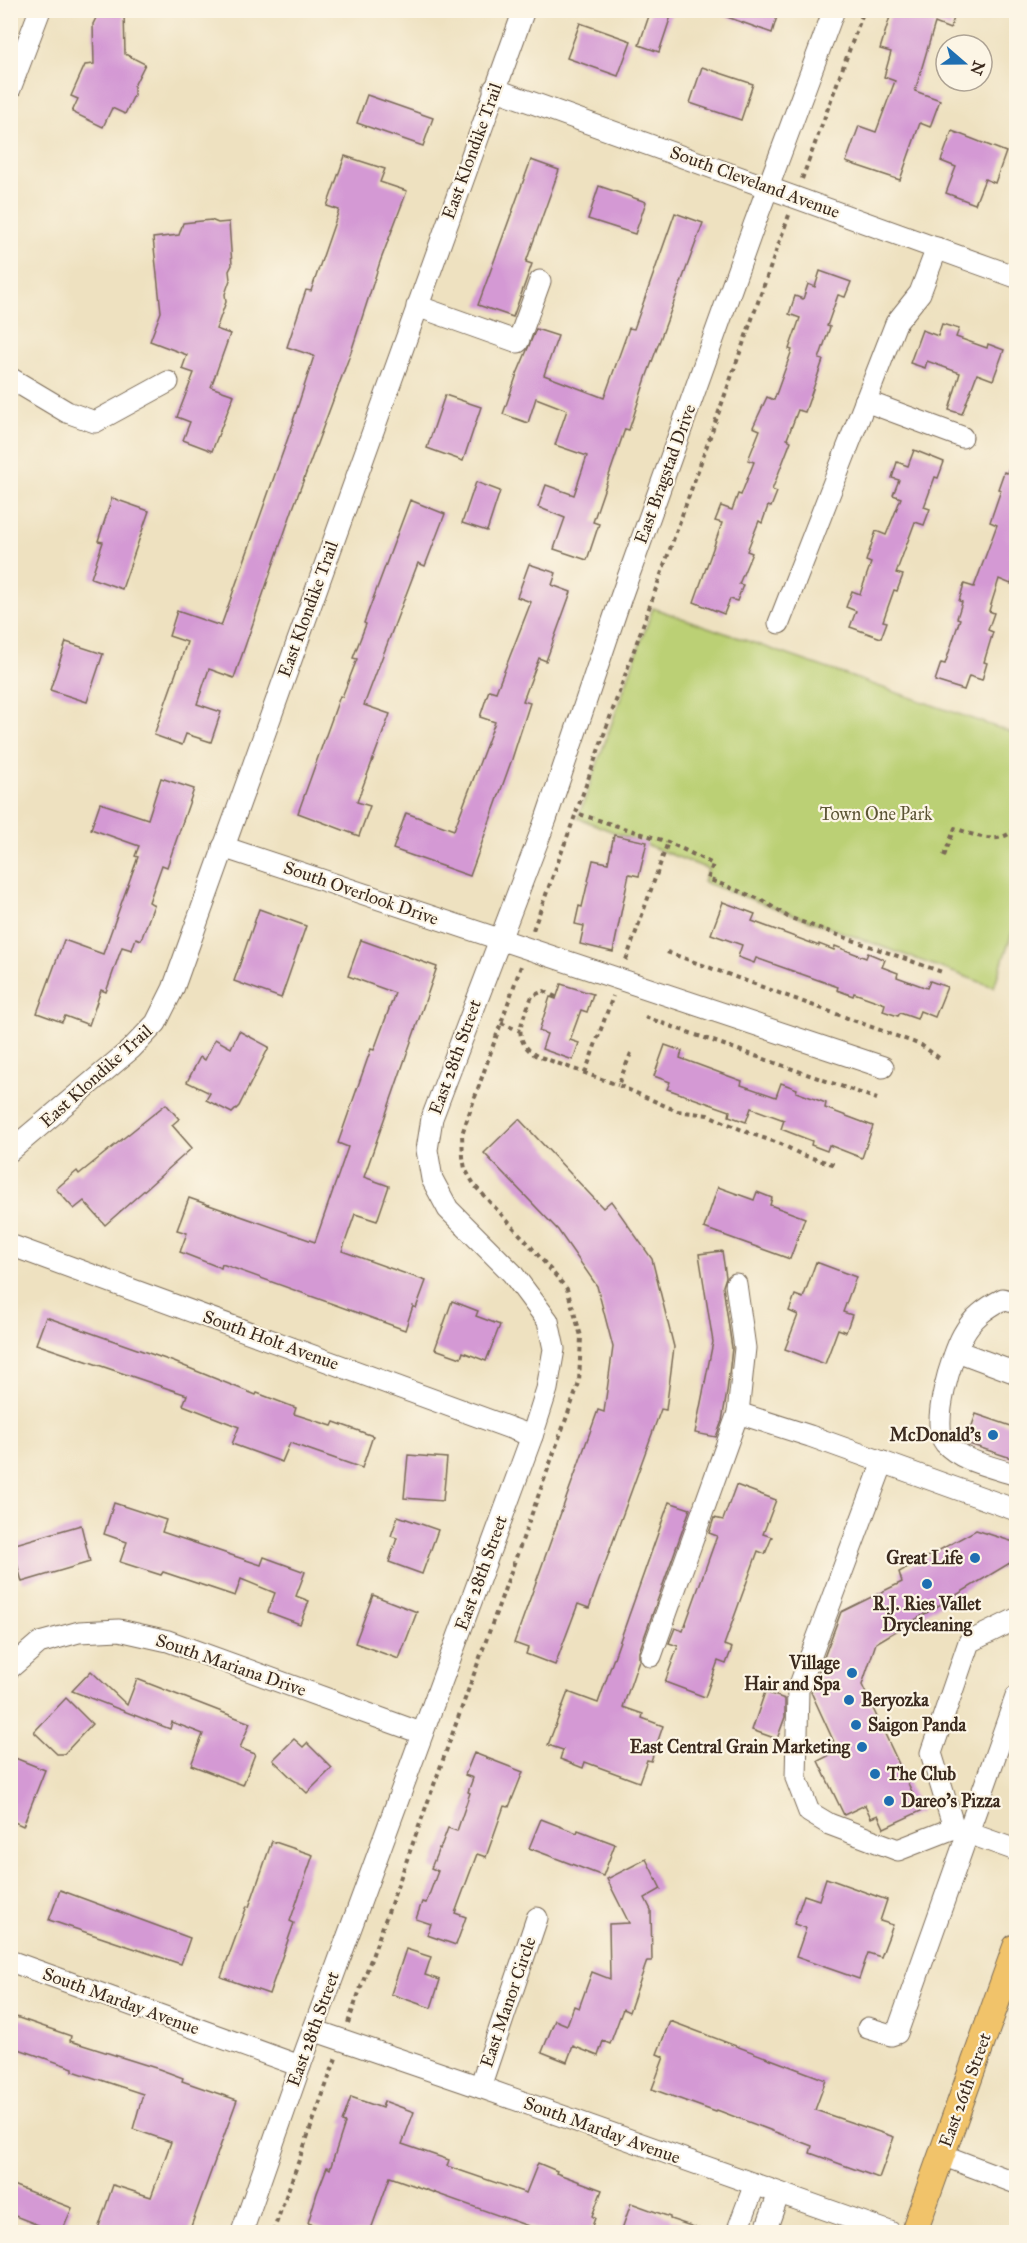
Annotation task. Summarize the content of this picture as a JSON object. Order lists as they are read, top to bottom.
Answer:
{
  "streets": {
    "main road": ["East 26th Street"],
    "street": [
      "East Klondike Trail",
      "South Cleveland Avenue",
      "East Bragstad Drive",
      "South Overlook Drive",
      "East 28th Street",
      "South Holt Avenue",
      "South Mariana Drive",
      "South Marday Avenue",
      "East Manor Circle"
    ]
  },
  "crossings": [
    ["East Klondike Trail", "South Cleveland Avenue"],
    ["East Klondike Trail", "South Overlook Drive"],
    ["South Cleveland Avenue", "East Bragstad Drive"],
    ["East Bragstad Drive", "South Overlook Drive"],
    ["East Bragstad Drive", "East 28th Street"],
    ["South Overlook Drive", "East 28th Street"],
    ["East 28th Street", "South Holt Avenue"],
    ["East 28th Street", "South Mariana Drive"],
    ["East 28th Street", "South Marday Avenue"],
    ["South Marday Avenue", "East Manor Circle"]
  ],
  "parks": ["Town One Park"],
  "places": [
    "McDonald's",
    "Great Life",
    "R.J. Ries Vallet Drycleaning",
    "Village Hair and Spa",
    "Beryozka",
    "Saigon Panda",
    "East Central Grain Marketing",
    "The Club",
    "Dareo's Pizza"
  ],
  "north": "right"
}
